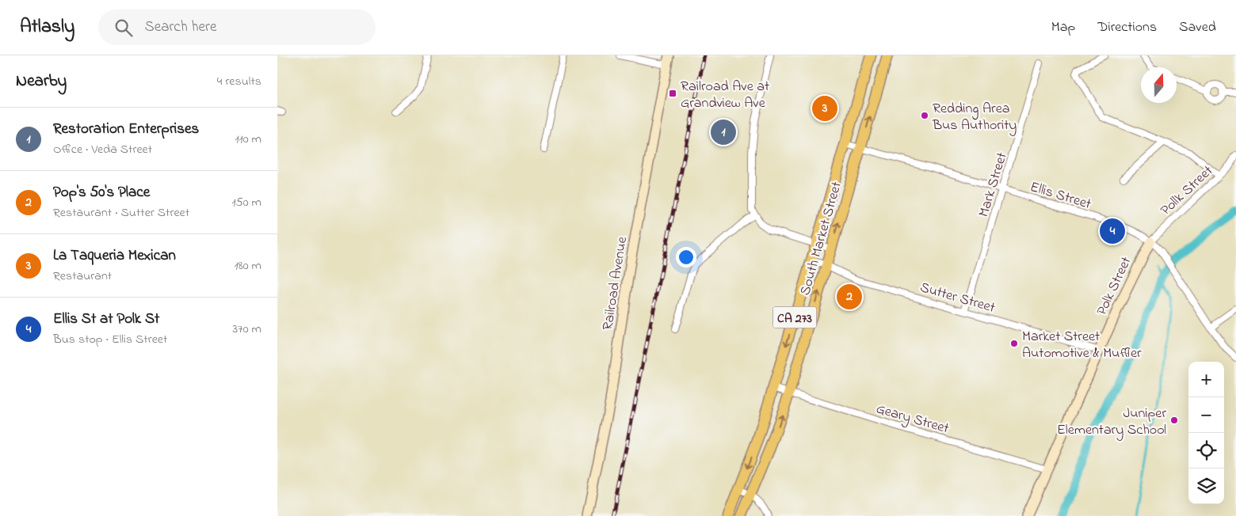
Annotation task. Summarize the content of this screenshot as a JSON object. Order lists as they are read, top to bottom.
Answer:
{
  "streets": {
    "main road": [
      "South Market Street",
      "Railroad Avenue",
      "Polk Street",
      "CA 273"
    ],
    "street": [
      "Mark Street",
      "Pollk Street",
      "Ellis Street",
      "Sutter Street",
      "Geary Street"
    ]
  },
  "crossings": [
    ["Mark Street", "Ellis Street"],
    ["Mark Street", "Sutter Street"],
    ["Pollk Street", "Ellis Street"],
    ["Pollk Street", "Polk Street"],
    ["Ellis Street", "South Market Street"],
    ["Ellis Street", "Polk Street"],
    ["South Market Street", "Sutter Street"],
    ["South Market Street", "Geary Street"],
    ["Polk Street", "Sutter Street"],
    ["Polk Street", "Geary Street"]
  ],
  "places": {
    "transit": ["Railroad Ave at Grandview Ave"],
    "other": ["Redding Area Bus Authority", "Market Street Automotive & Muffler", "Juniper Elementary School"]
  },
  "north": "top",
  "page": {
    "header": "Atlasly",
    "search": "Search here",
    "nav": ["Map", "Directions", "Saved"],
    "heading": ["Nearby", "4 results"],
    "pins": [
      "3",
      "1",
      "4",
      "2"
    ],
    "list": [
      {
        "mark": "1",
        "name": "Restoration Enterprises",
        "note": "Office · Veda Street",
        "value": "110 m"
      },
      {
        "mark": "2",
        "name": "Pop's 50's Place",
        "note": "Restaurant · Sutter Street",
        "value": "150 m"
      },
      {
        "mark": "3",
        "name": "La Taqueria Mexican",
        "note": "Restaurant",
        "value": "180 m"
      },
      {
        "mark": "4",
        "name": "Ellis St at Polk St",
        "note": "Bus stop · Ellis Street",
        "value": "370 m"
      }
    ],
    "map_buttons": ["+", "−"]
  }
}
